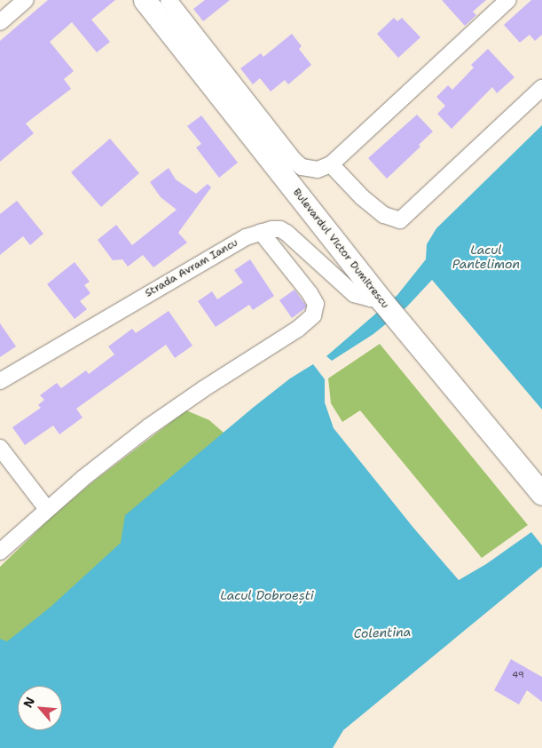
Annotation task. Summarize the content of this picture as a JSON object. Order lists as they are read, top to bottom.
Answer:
{
  "streets": {
    "street": ["Bulevardul Victor Dumitrescu", "Strada Avram Iancu"]
  },
  "crossings": [
    ["Bulevardul Victor Dumitrescu", "Strada Avram Iancu"]
  ],
  "water": ["Lacul Pantelimon", "Lacul Dobroești", "Colentina"],
  "house_numbers": ["49"],
  "north": "top left"
}
